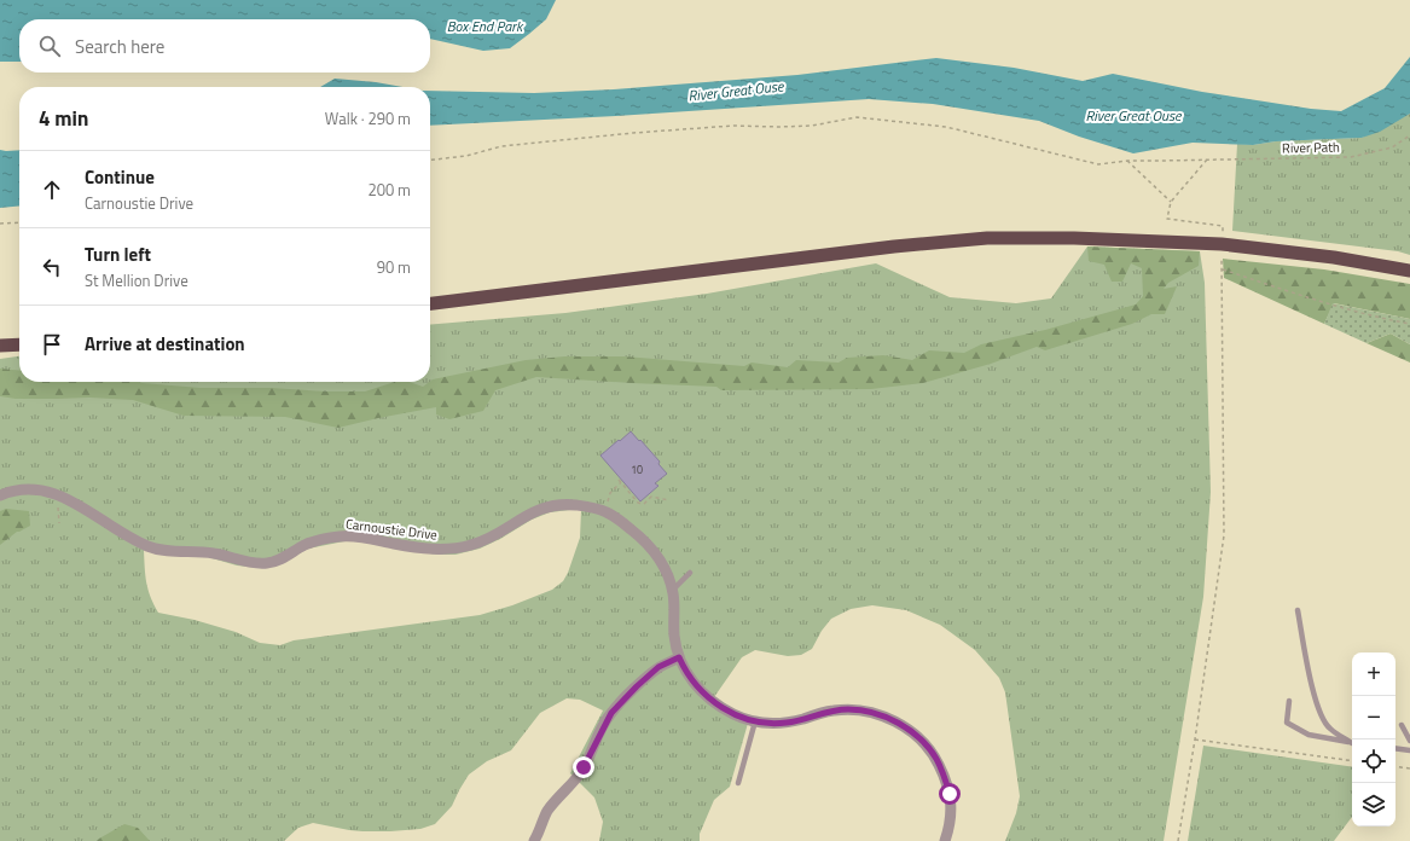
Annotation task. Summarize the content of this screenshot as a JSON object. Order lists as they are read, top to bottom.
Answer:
{
  "streets": {
    "street": ["Carnoustie Drive"],
    "path": ["River Path"]
  },
  "water": ["Box End Park", "River Great Ouse"],
  "house_numbers": ["10"],
  "page": {
    "search": "Search here",
    "heading": ["4 min", "Walk · 290 m"],
    "list": [
      ["Continue", "Carnoustie Drive", "200 m"],
      ["Turn left", "St Mellion Drive", "90 m"],
      "Arrive at destination"
    ],
    "map_buttons": ["+", "−"]
  }
}
